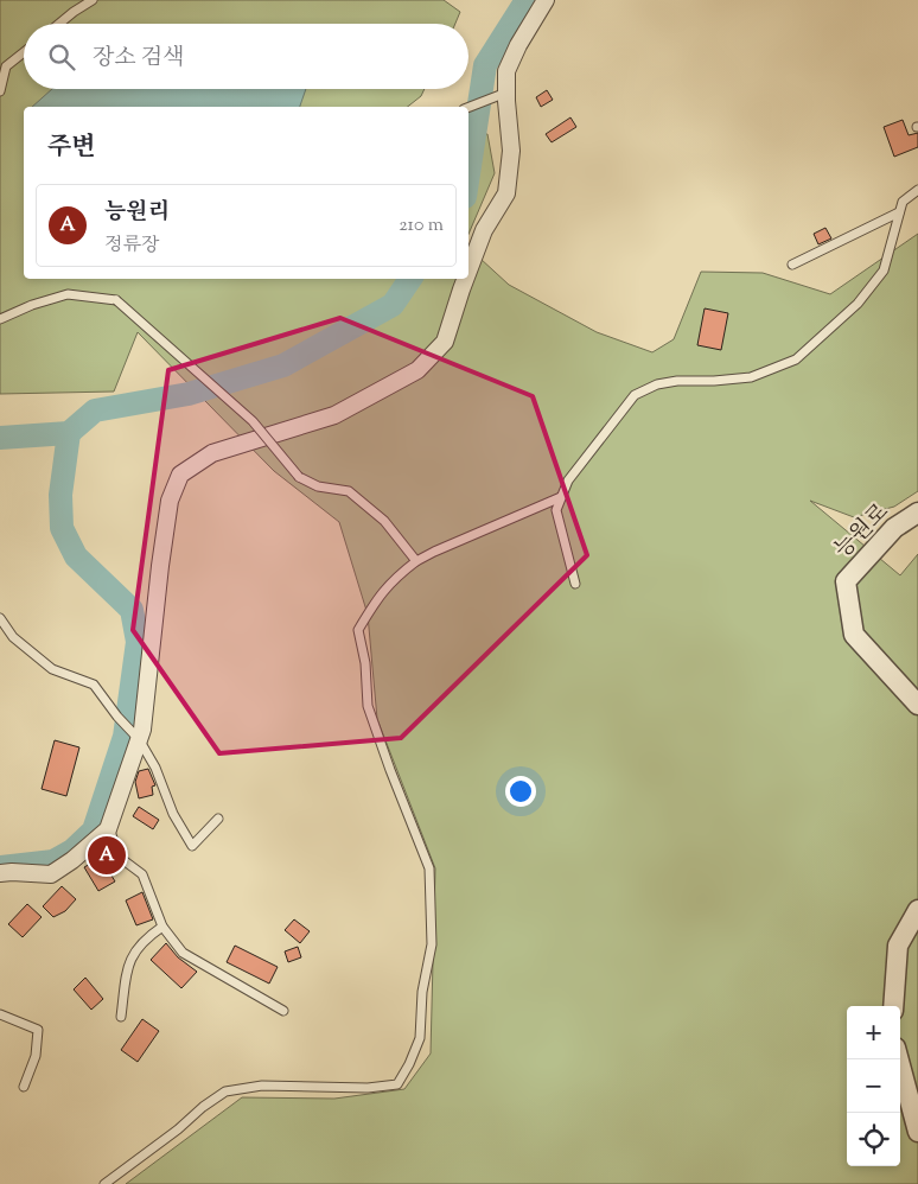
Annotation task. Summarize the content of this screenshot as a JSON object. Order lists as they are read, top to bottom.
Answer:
{
  "streets": {
    "street": ["능원로"]
  },
  "page": {
    "search": "장소 검색",
    "heading": "주변",
    "list": [
      {
        "mark": "A",
        "name": "능원리",
        "note": "정류장",
        "value": "210 m"
      }
    ],
    "pins": "A",
    "map_buttons": ["+", "−"]
  }
}
